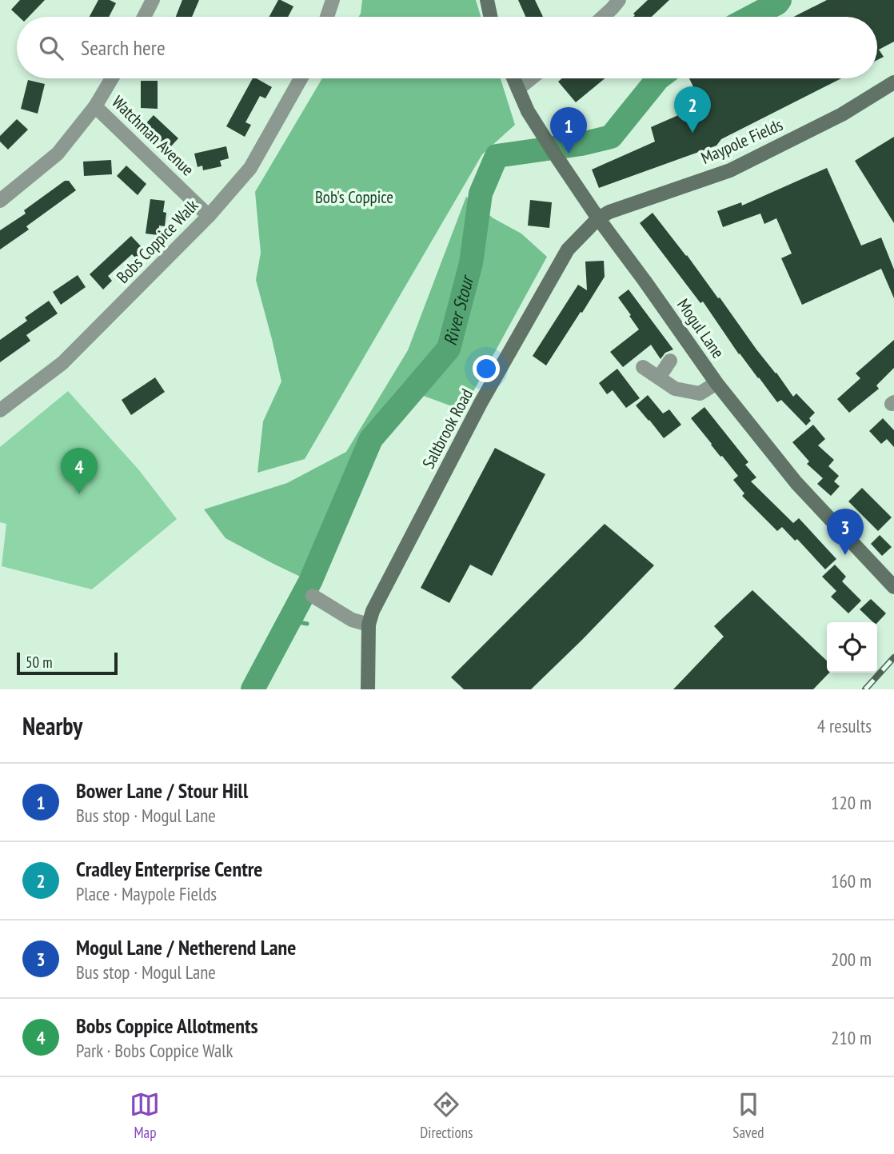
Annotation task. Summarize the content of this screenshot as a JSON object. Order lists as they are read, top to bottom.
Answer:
{
  "streets": {
    "street": [
      "Watchman Avenue",
      "Maypole Fields",
      "Bobs Coppice Walk",
      "Mogul Lane",
      "Saltbrook Road"
    ]
  },
  "crossings": [
    ["Watchman Avenue", "Bobs Coppice Walk"],
    ["Maypole Fields", "Mogul Lane"],
    ["Maypole Fields", "Saltbrook Road"],
    ["Mogul Lane", "Saltbrook Road"]
  ],
  "water": ["River Stour"],
  "parks": ["Bob's Coppice"],
  "scale_bar": "50 m",
  "page": {
    "search": "Search here",
    "pins": [
      "2",
      "1",
      "4",
      "3"
    ],
    "scale": "50 m",
    "heading": ["Nearby", "4 results"],
    "list": [
      {
        "mark": "1",
        "name": "Bower Lane / Stour Hill",
        "note": "Bus stop · Mogul Lane",
        "value": "120 m"
      },
      {
        "mark": "2",
        "name": "Cradley Enterprise Centre",
        "note": "Place · Maypole Fields",
        "value": "160 m"
      },
      {
        "mark": "3",
        "name": "Mogul Lane / Netherend Lane",
        "note": "Bus stop · Mogul Lane",
        "value": "200 m"
      },
      {
        "mark": "4",
        "name": "Bobs Coppice Allotments",
        "note": "Park · Bobs Coppice Walk",
        "value": "210 m"
      }
    ],
    "nav": ["Map", "Directions", "Saved"]
  }
}
